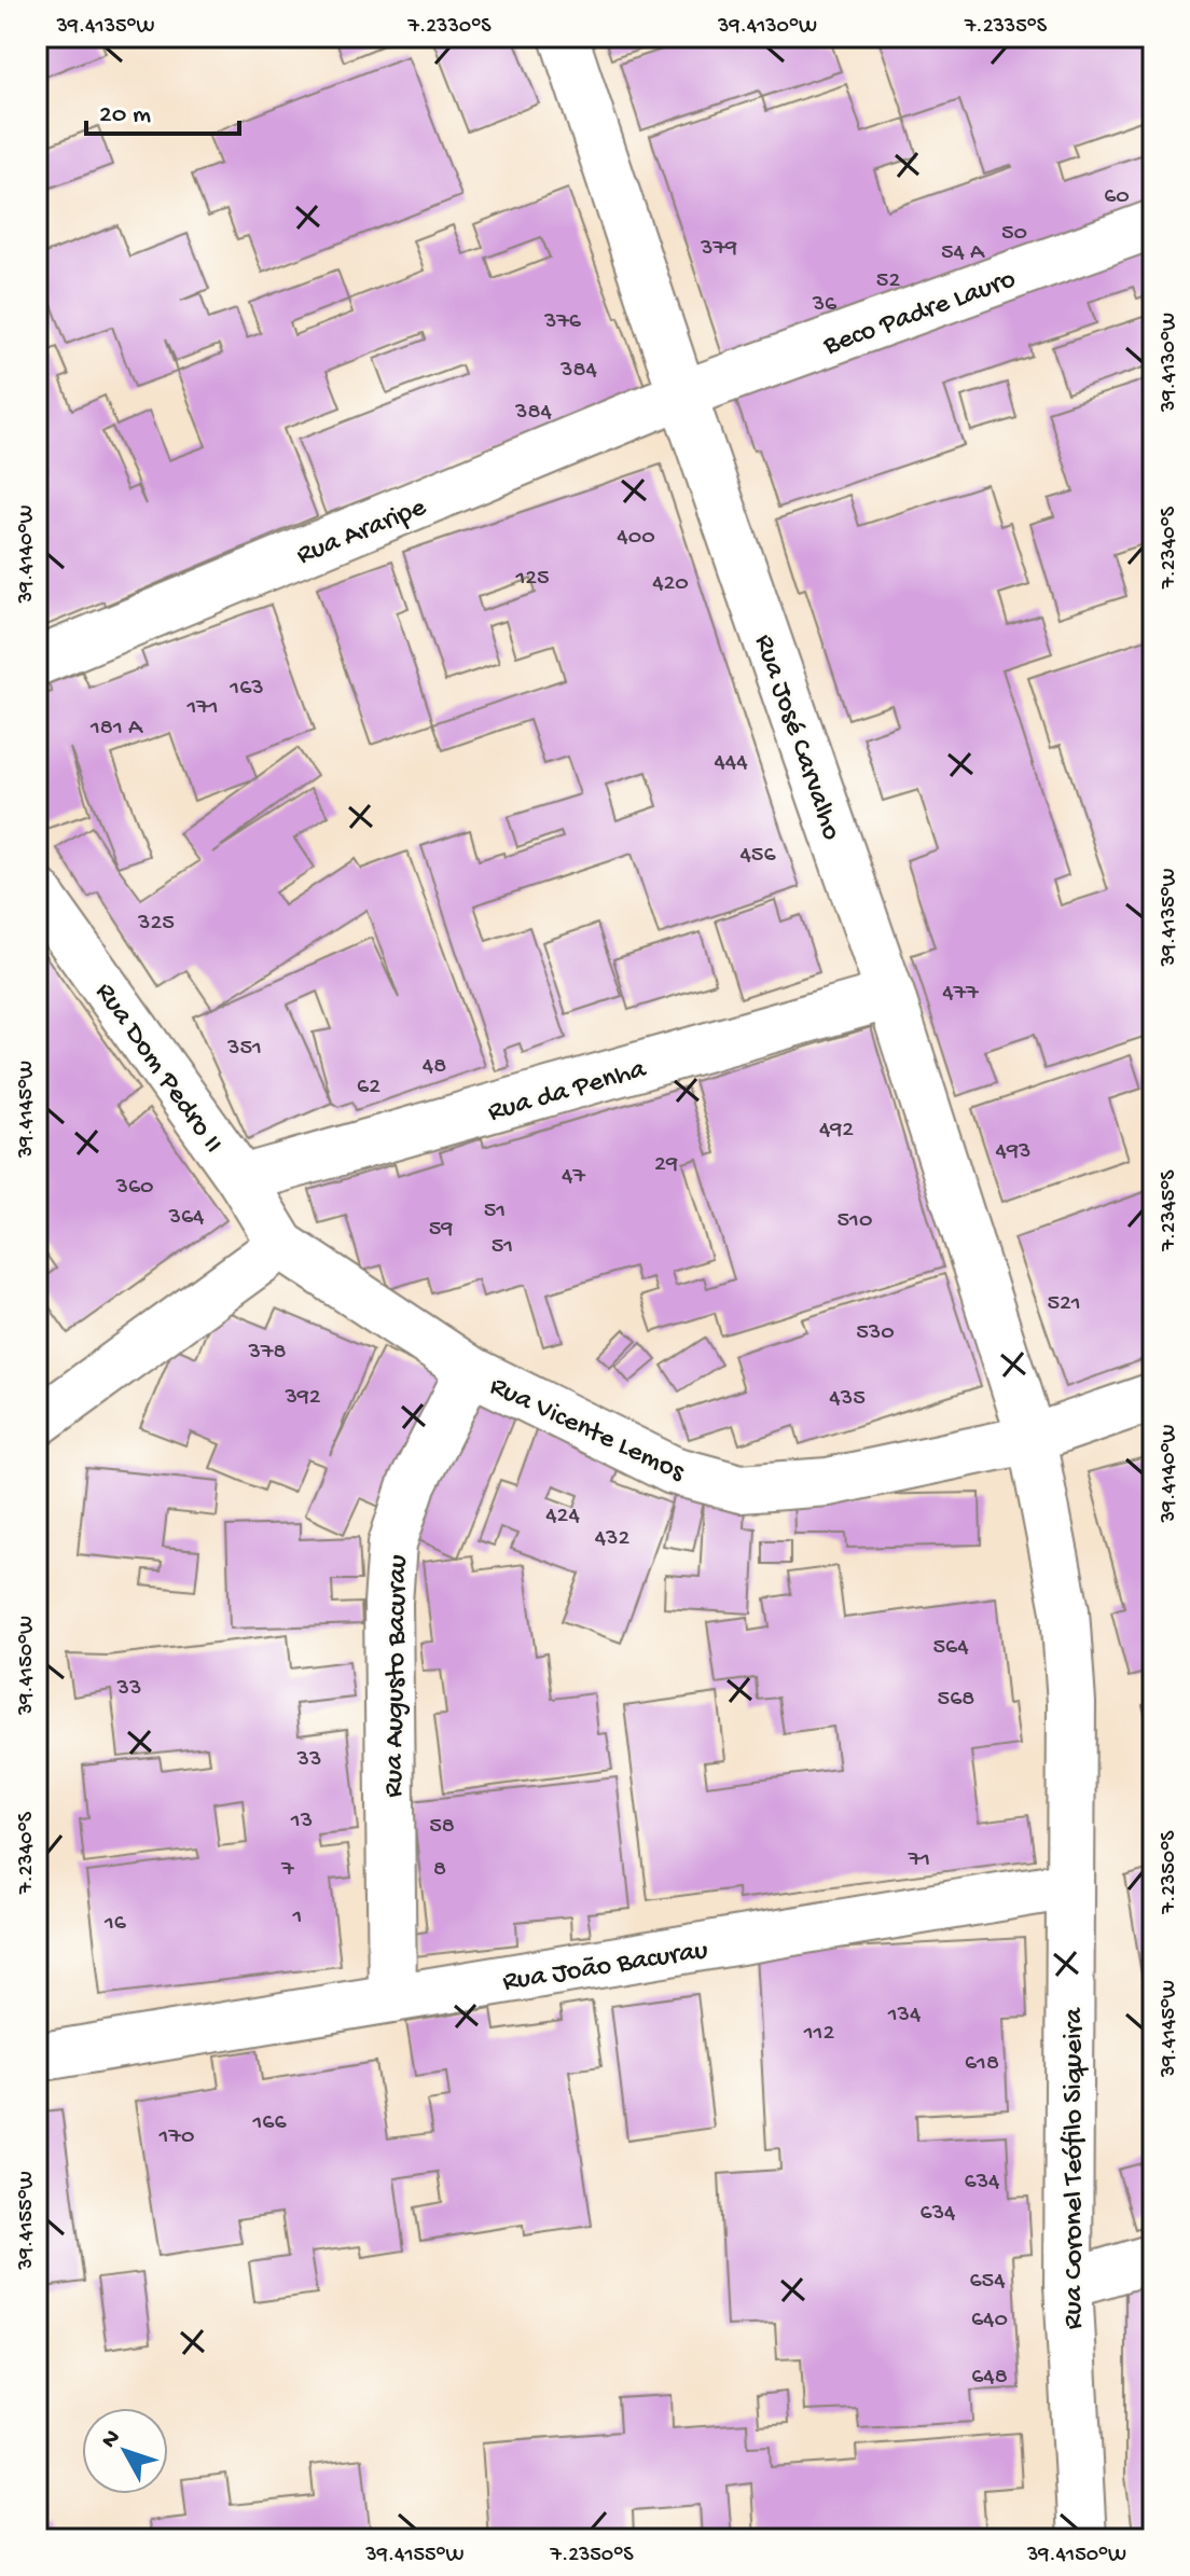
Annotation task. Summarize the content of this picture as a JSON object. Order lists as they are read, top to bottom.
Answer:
{
  "streets": {
    "street": [
      "Beco Padre Lauro",
      "Rua Araripe",
      "Rua José Carvalho",
      "Rua Dom Pedro II",
      "Rua da Penha",
      "Rua Vicente Lemos",
      "Rua Augusto Bacurau",
      "Rua João Bacurau",
      "Rua Coronel Teófilo Siqueira"
    ]
  },
  "crossings": [
    ["Beco Padre Lauro", "Rua Araripe"],
    ["Beco Padre Lauro", "Rua José Carvalho"],
    ["Rua Araripe", "Rua José Carvalho"],
    ["Rua José Carvalho", "Rua da Penha"],
    ["Rua José Carvalho", "Rua Vicente Lemos"],
    ["Rua José Carvalho", "Rua Coronel Teófilo Siqueira"],
    ["Rua Dom Pedro II", "Rua da Penha"],
    ["Rua Dom Pedro II", "Rua Vicente Lemos"],
    ["Rua Vicente Lemos", "Rua Augusto Bacurau"],
    ["Rua Vicente Lemos", "Rua Coronel Teófilo Siqueira"],
    ["Rua Augusto Bacurau", "Rua João Bacurau"],
    ["Rua João Bacurau", "Rua Coronel Teófilo Siqueira"]
  ],
  "house_numbers": [
    "60",
    "50",
    "379",
    "54 A",
    "52",
    "36",
    "376",
    "384",
    "384",
    "400",
    "125",
    "420",
    "163",
    "171",
    "181 A",
    "444",
    "456",
    "325",
    "477",
    "351",
    "48",
    "62",
    "492",
    "493",
    "29",
    "47",
    "360",
    "51",
    "364",
    "510",
    "59",
    "51",
    "521",
    "530",
    "378",
    "392",
    "435",
    "424",
    "432",
    "564",
    "33",
    "568",
    "33",
    "13",
    "58",
    "71",
    "7",
    "8",
    "1",
    "16",
    "134",
    "112",
    "618",
    "166",
    "170",
    "634",
    "634",
    "654",
    "640",
    "648"
  ],
  "scale_bar": "20 m",
  "north": "top left",
  "coordinates": [
    "39.4135°W",
    "7.2330°S",
    "39.4130°W",
    "7.2335°S",
    "7.2340°S",
    "39.4140°W",
    "39.4145°W",
    "7.2345°S",
    "39.4150°W",
    "7.2350°S",
    "39.4155°W"
  ]
}
